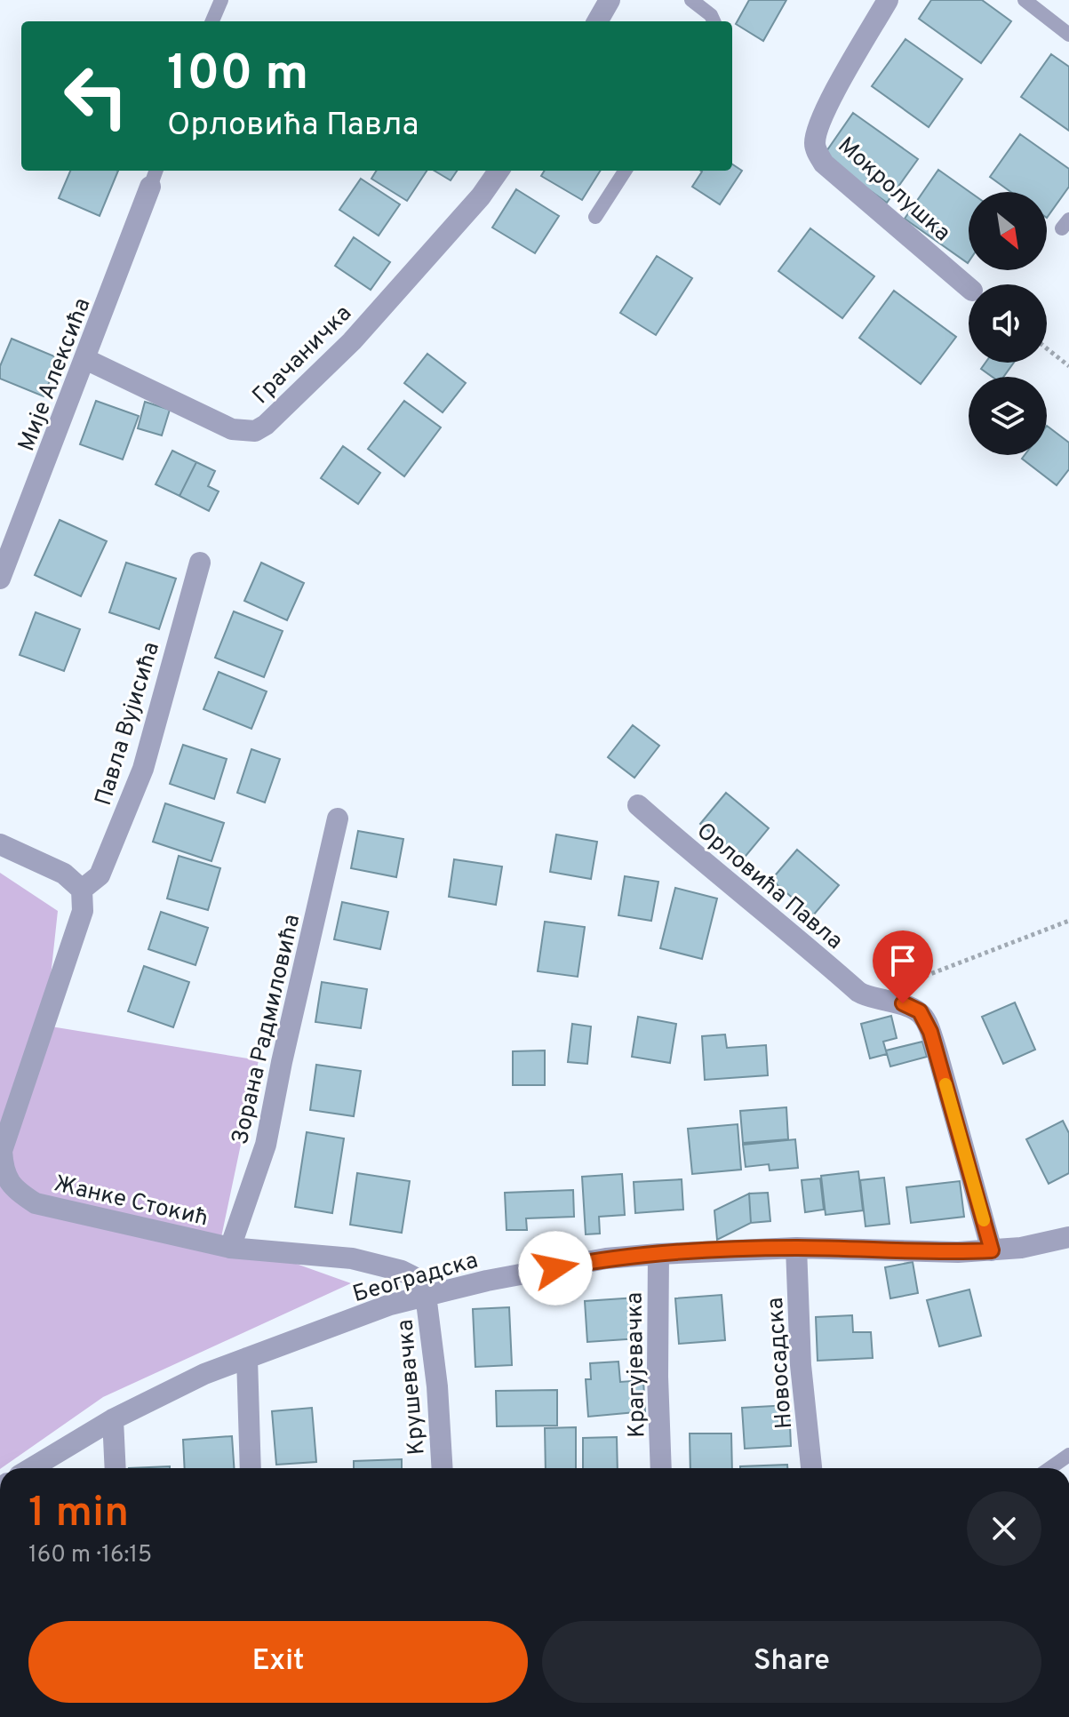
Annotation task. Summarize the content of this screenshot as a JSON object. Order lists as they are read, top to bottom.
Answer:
{
  "streets": {
    "street": [
      "Мокролушка",
      "Грачаничка",
      "Мије Алексића",
      "Павла Вујисића",
      "Орловића Павла",
      "Зорана Радмиловића",
      "Жанке Стокић",
      "Београдска",
      "Новосадска",
      "Крагујевачка",
      "Крушевачка"
    ]
  },
  "crossings": [
    ["Грачаничка", "Мије Алексића"],
    ["Павла Вујисића", "Жанке Стокић"],
    ["Орловића Павла", "Београдска"],
    ["Зорана Радмиловића", "Жанке Стокић"],
    ["Жанке Стокић", "Београдска"],
    ["Жанке Стокић", "Крушевачка"],
    ["Београдска", "Новосадска"],
    ["Београдска", "Крагујевачка"],
    ["Београдска", "Крушевачка"]
  ],
  "north": "bottom right",
  "page": {
    "turn": ["100 m", "Орловића Павла"],
    "heading": ["1 min", "160 m · 16:15"],
    "buttons": ["Exit", "Share"]
  }
}
